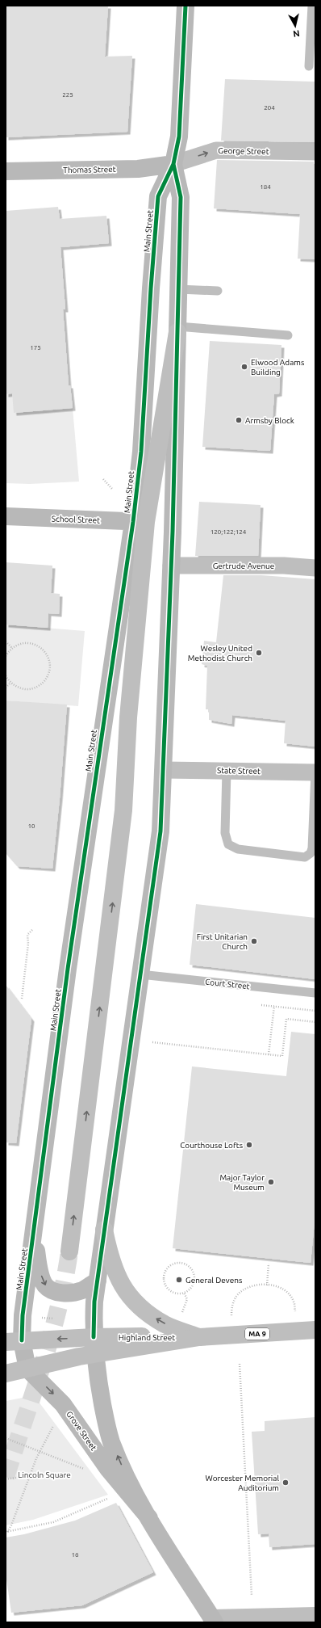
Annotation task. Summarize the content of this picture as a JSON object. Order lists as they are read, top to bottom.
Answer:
{
  "streets": {
    "main road": [
      "Thomas Street",
      "Main Street",
      "School Street",
      "MA 9",
      "Highland Street",
      "Grove Street"
    ],
    "street": ["George Street", "Gertrude Avenue", "State Street"],
    "lane": ["Court Street"]
  },
  "crossings": [
    ["George Street", "Thomas Street"],
    ["George Street", "Main Street"],
    ["Thomas Street", "Main Street"],
    ["Main Street", "School Street"],
    ["Main Street", "Gertrude Avenue"],
    ["Main Street", "State Street"],
    ["Main Street", "Court Street"],
    ["Main Street", "MA 9"],
    ["Main Street", "Highland Street"],
    ["Main Street", "Grove Street"],
    ["MA 9", "Highland Street"],
    ["MA 9", "Grove Street"],
    ["Highland Street", "Grove Street"]
  ],
  "one_way": ["George Street"],
  "parks": ["Lincoln Square"],
  "places": [
    "Elwood Adams Building",
    "Armsby Block",
    "Wesley United Methodist Church",
    "First Unitarian Church",
    "Courthouse Lofts",
    "Major Taylor Museum",
    "General Devens",
    "Worcester Memorial Auditorium"
  ],
  "house_numbers": [
    "225",
    "204",
    "184",
    "175",
    "120;122;124",
    "10",
    "16"
  ],
  "north": "bottom"
}
